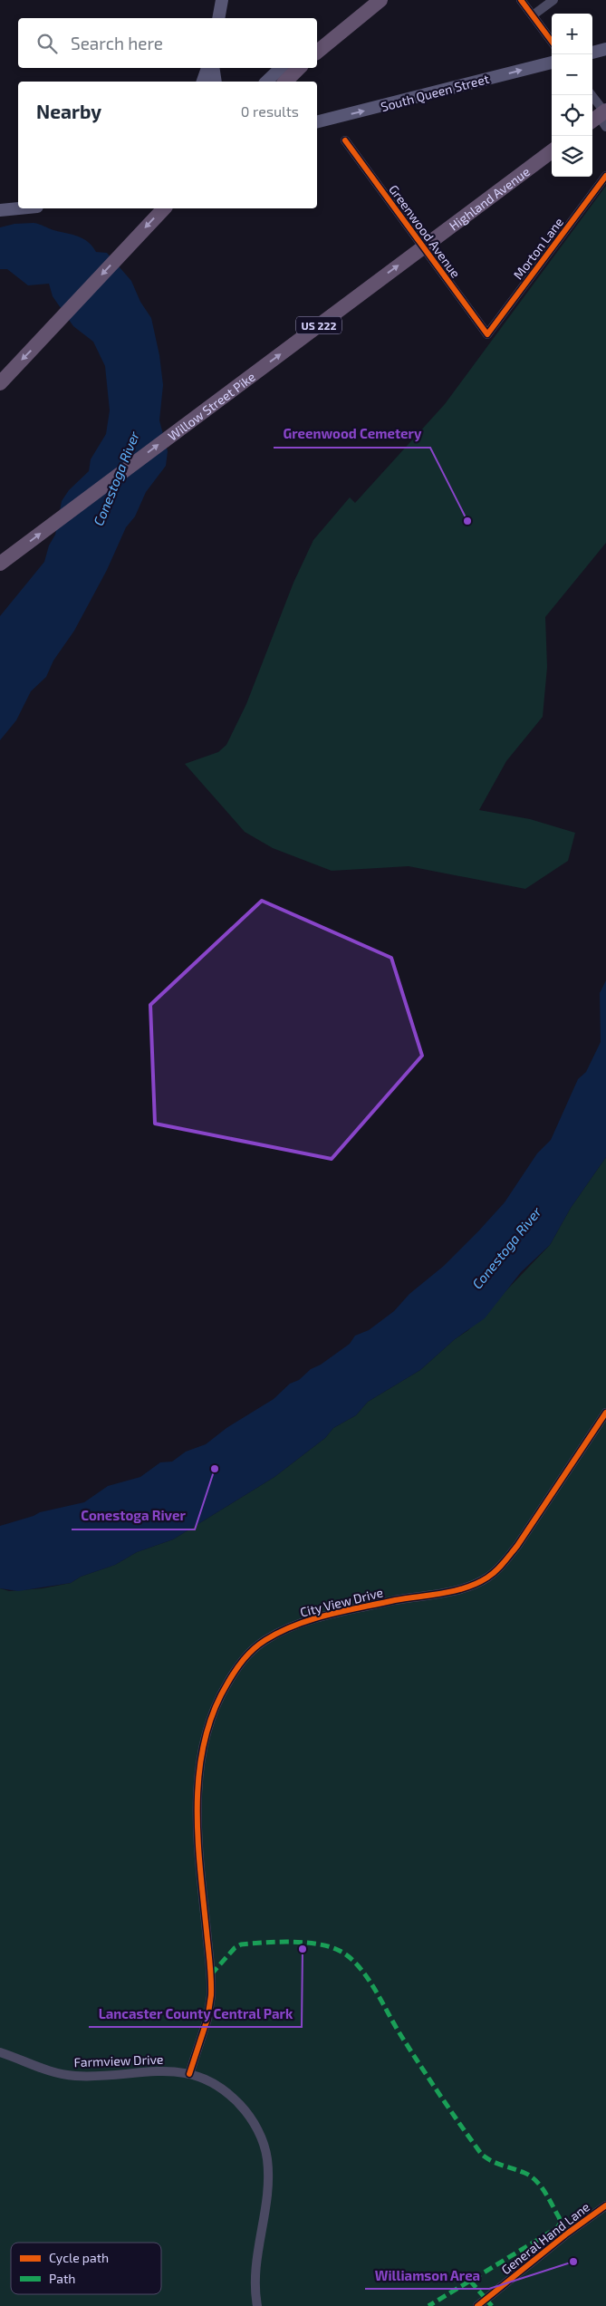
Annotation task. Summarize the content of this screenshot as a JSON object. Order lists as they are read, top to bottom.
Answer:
{
  "streets": {
    "highway": ["Highland Avenue", "US 222", "Willow Street Pike"],
    "main road": ["South Queen Street"],
    "street": [
      "Greenwood Avenue",
      "Morton Lane",
      "City View Drive",
      "Farmview Drive",
      "General Hand Lane"
    ]
  },
  "crossings": [
    ["Highland Avenue", "Greenwood Avenue"],
    ["Highland Avenue", "Willow Street Pike"],
    ["Greenwood Avenue", "Morton Lane"],
    ["Greenwood Avenue", "Willow Street Pike"],
    ["City View Drive", "Farmview Drive"]
  ],
  "one_way": ["South Queen Street", "Willow Street Pike"],
  "water": ["Conestoga River"],
  "places": [
    "Greenwood Cemetery",
    "Conestoga River",
    "Lancaster County Central Park",
    "Williamson Area"
  ],
  "legend": ["Cycle path", "Path"],
  "page": {
    "map_buttons": ["+", "−"],
    "search": "Search here",
    "heading": ["Nearby", "0 results"]
  }
}
